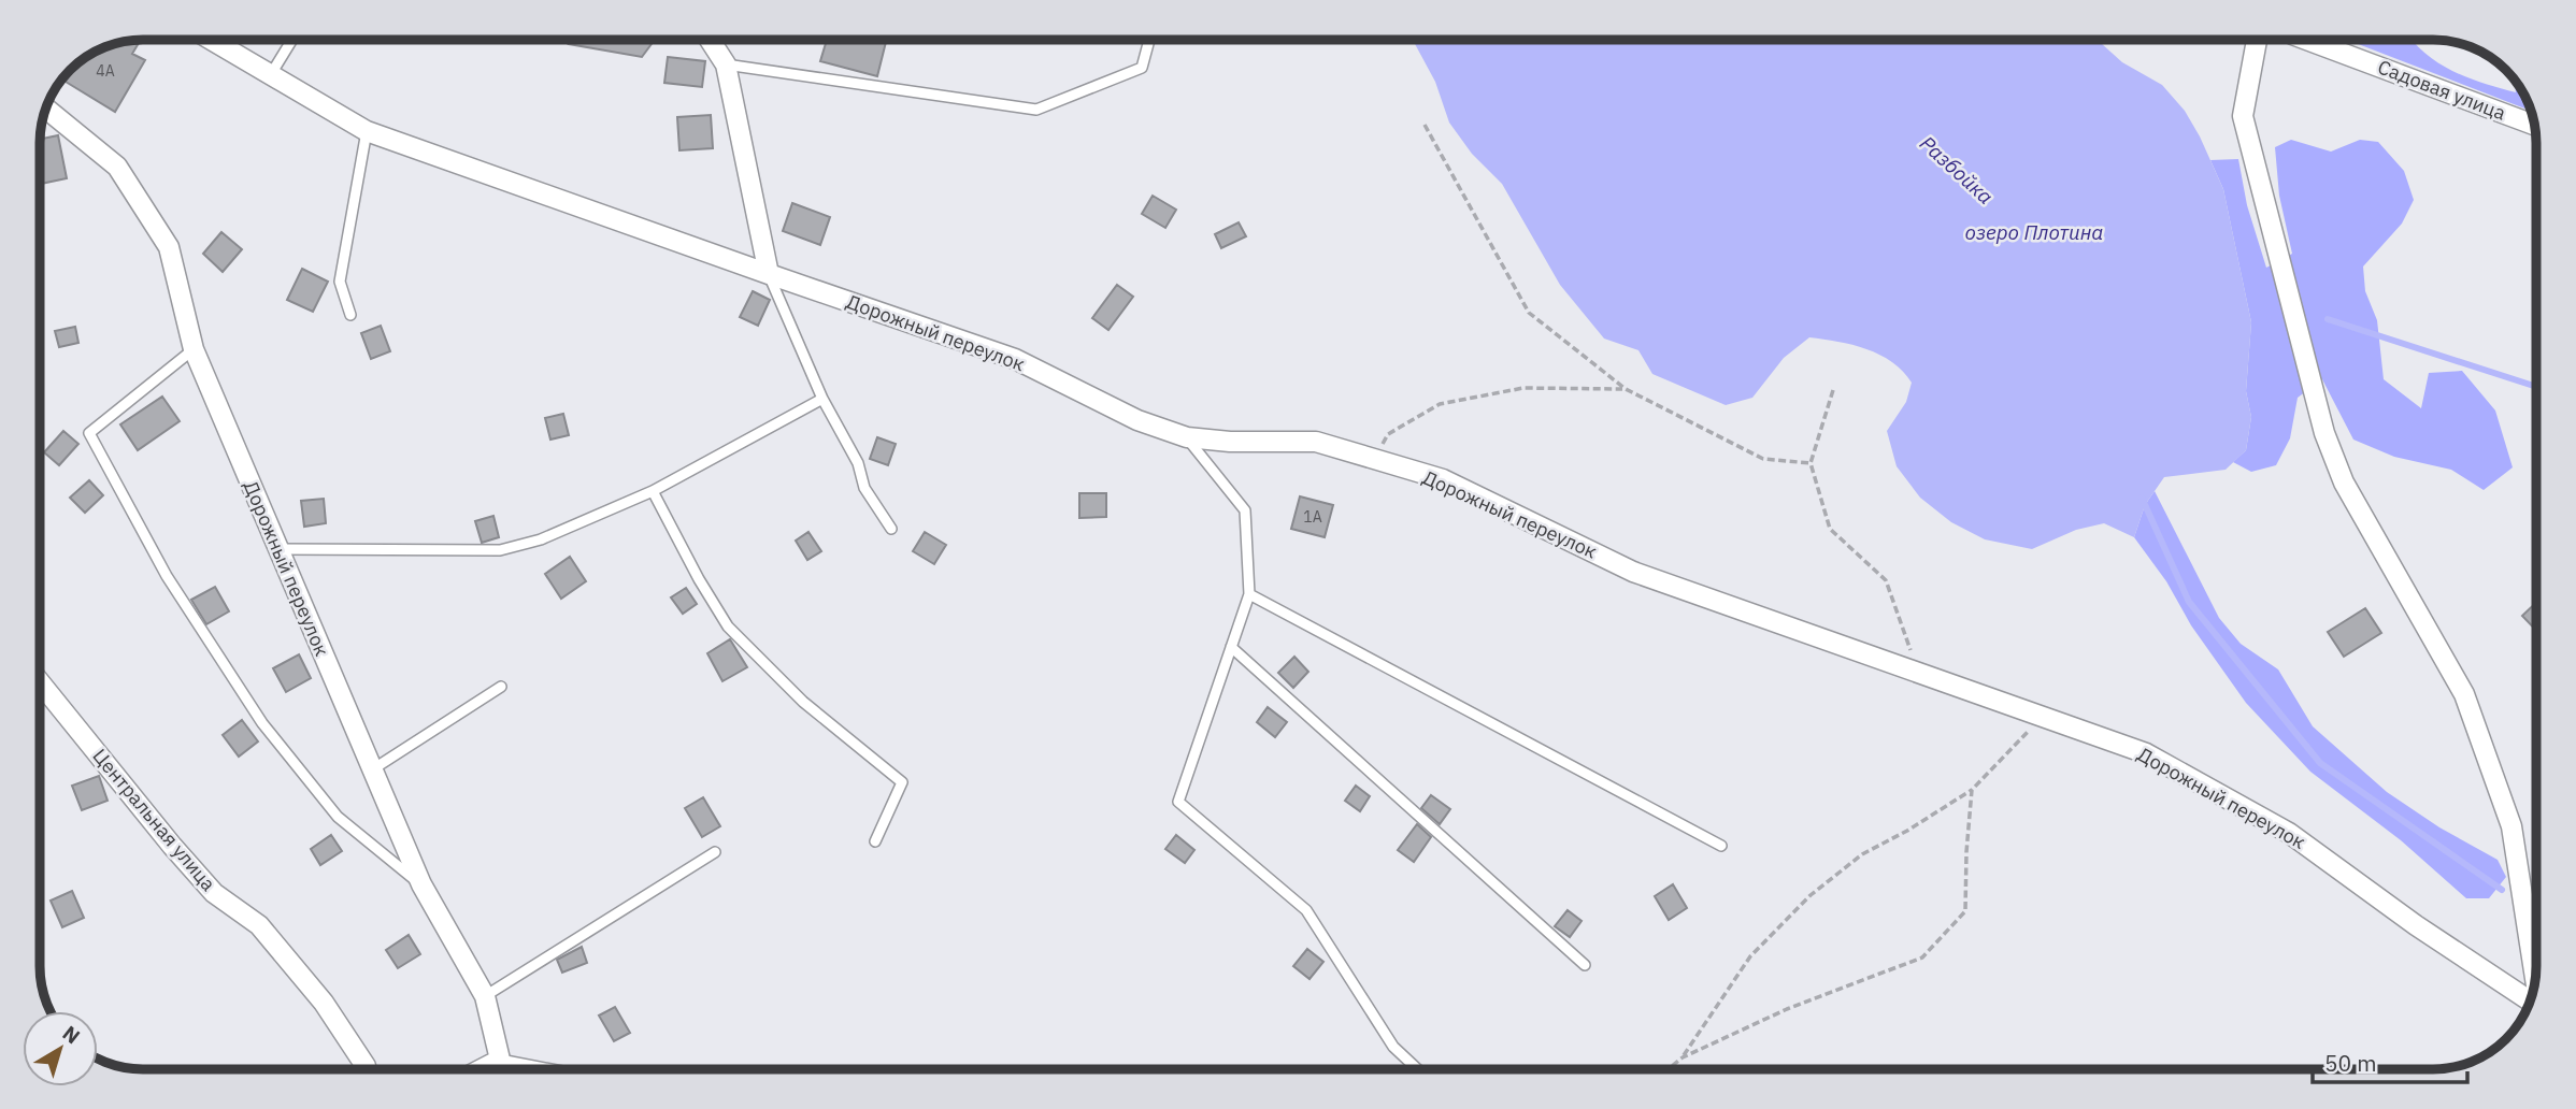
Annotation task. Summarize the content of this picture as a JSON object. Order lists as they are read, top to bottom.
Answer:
{
  "streets": {
    "street": ["Садовая улица", "Дорожный переулок", "Центральная улица"]
  },
  "water": ["Разбойка", "озеро Плотина"],
  "house_numbers": ["4А", "1А"],
  "scale_bar": "50 m",
  "north": "top right"
}
